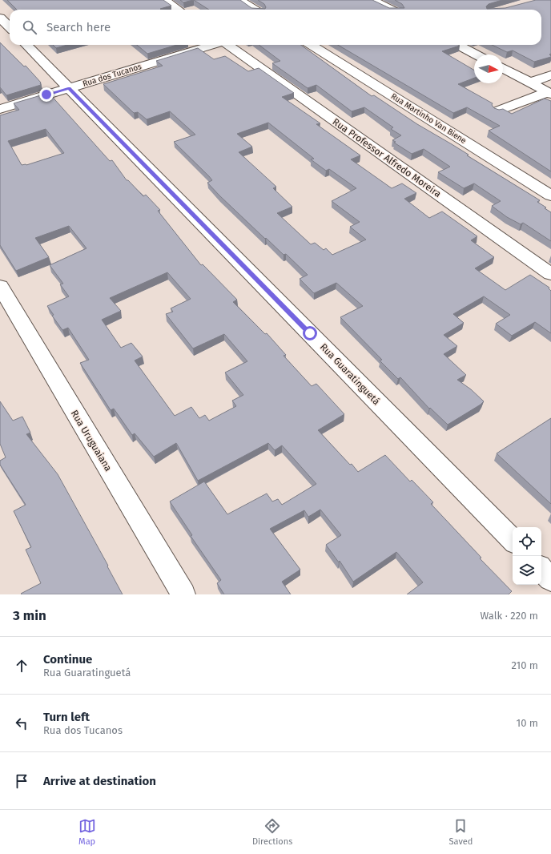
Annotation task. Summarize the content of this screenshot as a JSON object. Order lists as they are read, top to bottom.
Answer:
{
  "streets": {
    "street": [
      "Rua dos Tucanos",
      "Rua Martinho Van Biene",
      "Rua Professor Alfredo Moreira",
      "Rua Guaratinguetá",
      "Rua Uruguaiana"
    ]
  },
  "crossings": [
    ["Rua dos Tucanos", "Rua Guaratinguetá"]
  ],
  "north": "right",
  "page": {
    "search": "Search here",
    "heading": ["3 min", "Walk · 220 m"],
    "list": [
      ["Continue", "Rua Guaratinguetá", "210 m"],
      ["Turn left", "Rua dos Tucanos", "10 m"],
      "Arrive at destination"
    ],
    "nav": ["Map", "Directions", "Saved"]
  }
}
